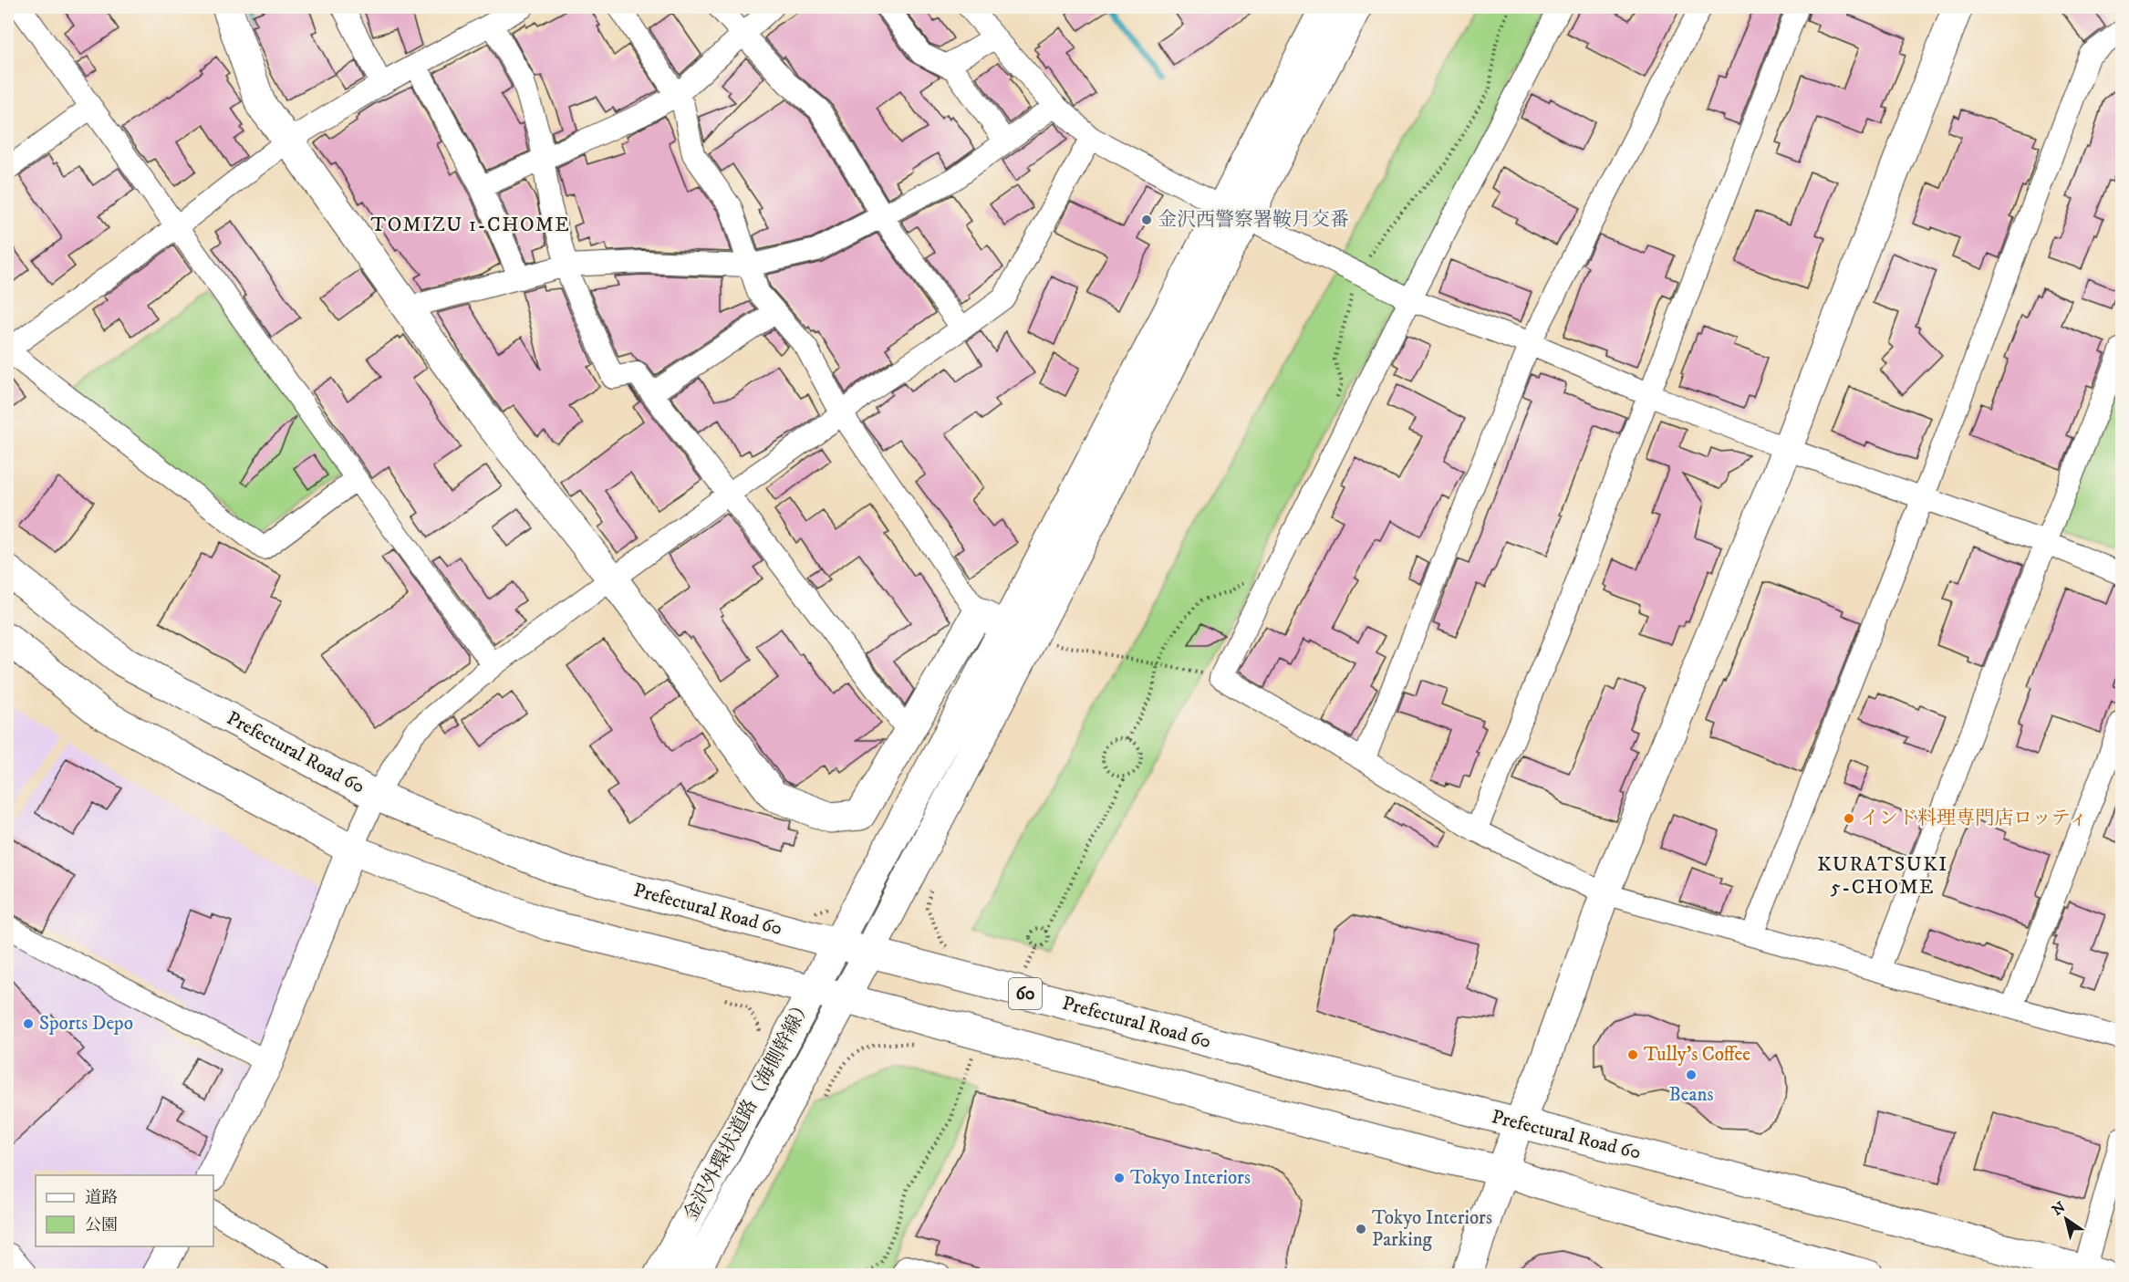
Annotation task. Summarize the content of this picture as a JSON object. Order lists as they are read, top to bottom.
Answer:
{
  "streets": {
    "street": ["Prefectural Road 60", "60", "金沢外環状道路（海側幹線）"]
  },
  "crossings": [
    ["Prefectural Road 60", "金沢外環状道路（海側幹線）"]
  ],
  "districts": ["TOMIZU 1-CHOME", "KURATSUKI 5-CHOME"],
  "places": [
    "金沢西警察署鞍月交番",
    "インド料理専門店ロッティ",
    "Sports Depo",
    "Tully’s Coffee",
    "Beans",
    "Tokyo Interiors",
    "Tokyo Interiors Parking"
  ],
  "legend": ["道路", "公園"],
  "north": "top left"
}
